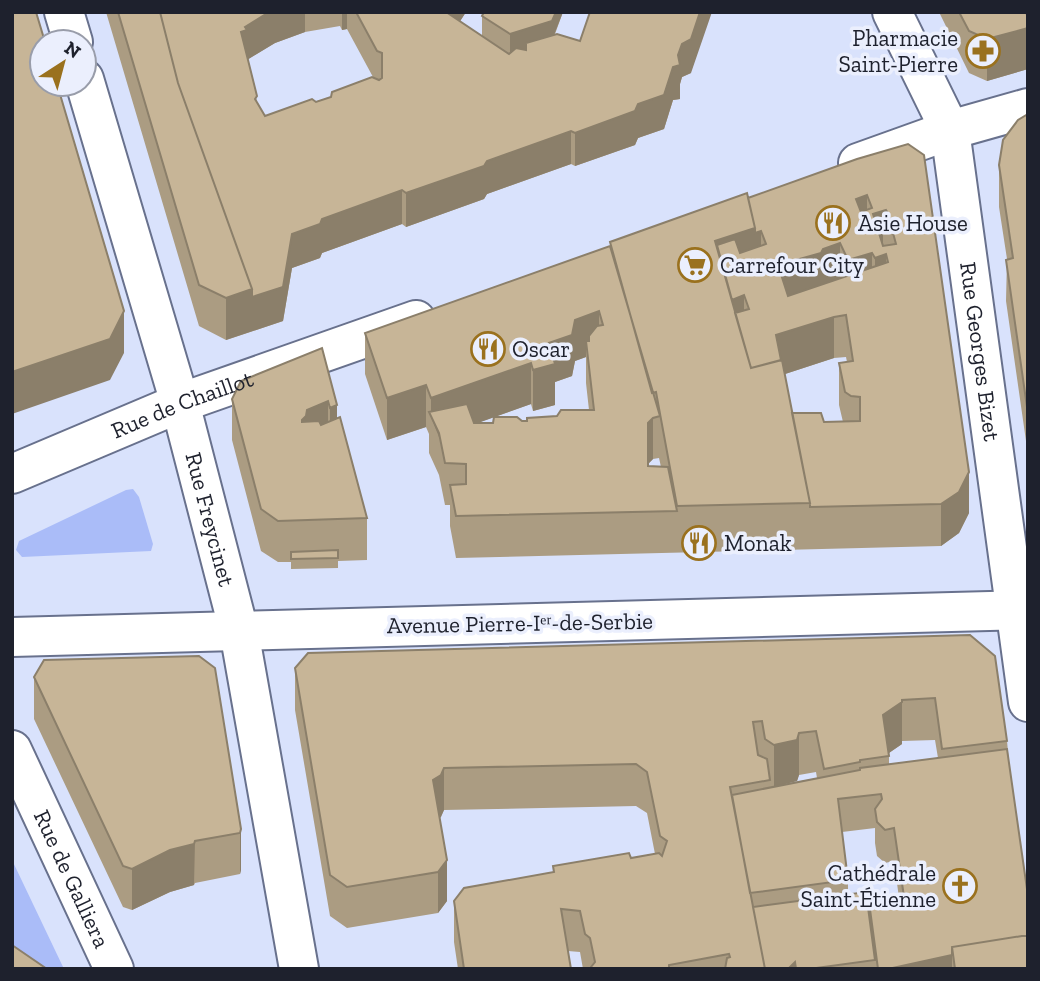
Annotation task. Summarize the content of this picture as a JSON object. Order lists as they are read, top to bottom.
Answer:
{
  "streets": {
    "street": [
      "Rue Georges Bizet",
      "Rue de Chaillot",
      "Rue Freycinet",
      "Avenue Pierre-Iᵉʳ-de-Serbie",
      "Rue de Galliera"
    ]
  },
  "crossings": [
    ["Rue Georges Bizet", "Avenue Pierre-Iᵉʳ-de-Serbie"],
    ["Rue de Chaillot", "Rue Freycinet"],
    ["Rue Freycinet", "Avenue Pierre-Iᵉʳ-de-Serbie"]
  ],
  "places": {
    "pharmacy": ["Pharmacie Saint-Pierre"],
    "restaurant": ["Asie House", "Oscar", "Monak"],
    "supermarket": ["Carrefour City"],
    "church": ["Cathédrale Saint-Étienne"]
  },
  "north": "top right"
}
